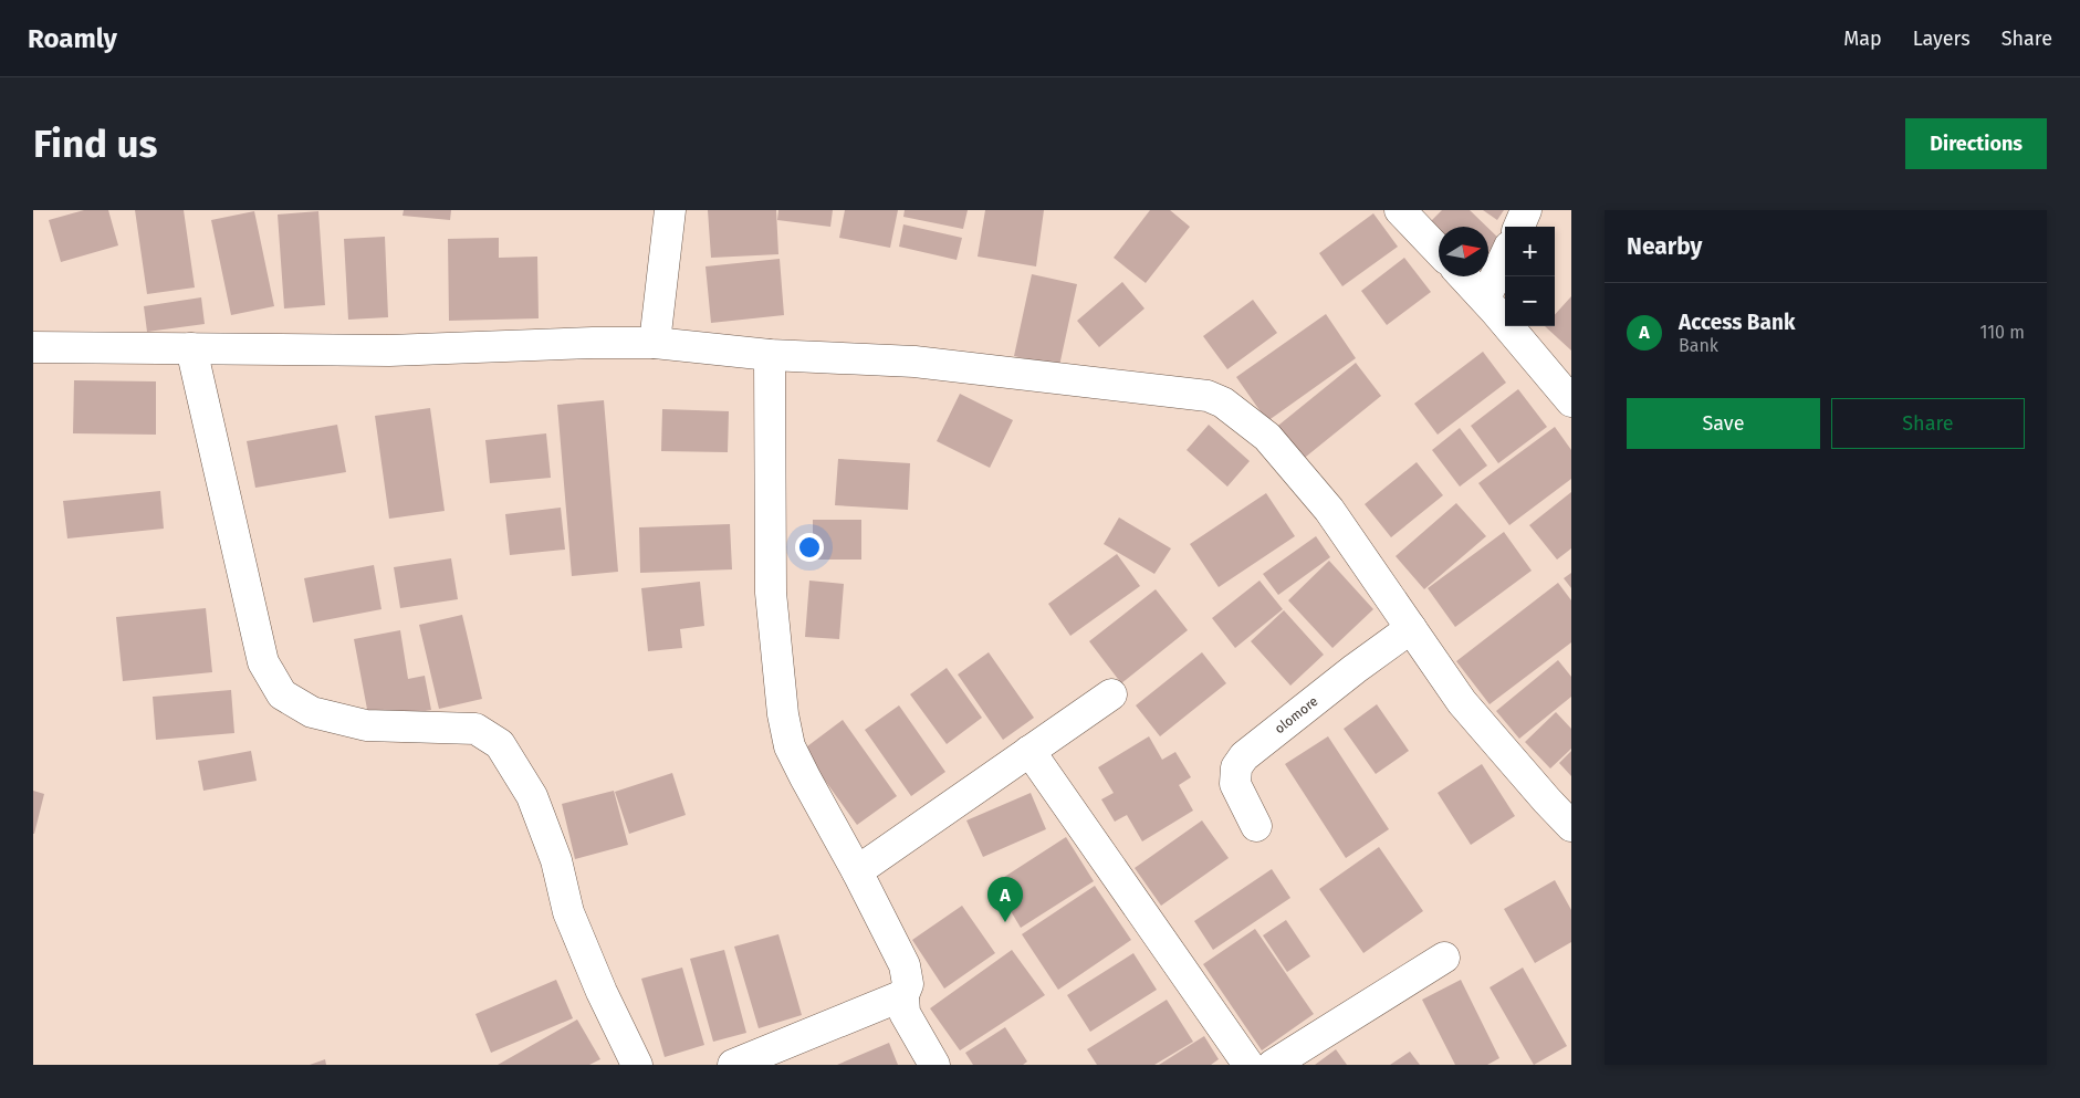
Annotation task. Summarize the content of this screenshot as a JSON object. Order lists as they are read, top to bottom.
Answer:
{
  "streets": {
    "street": ["olomore"]
  },
  "north": "right",
  "page": {
    "header": "Roamly",
    "nav": ["Map", "Layers", "Share"],
    "buttons": [
      "Directions",
      ["Save", "Share"]
    ],
    "title": "Find us",
    "heading": "Nearby",
    "map_buttons": ["+", "−"],
    "list": [
      {
        "mark": "A",
        "name": "Access Bank",
        "note": "Bank",
        "value": "110 m"
      }
    ],
    "pins": "A"
  }
}
